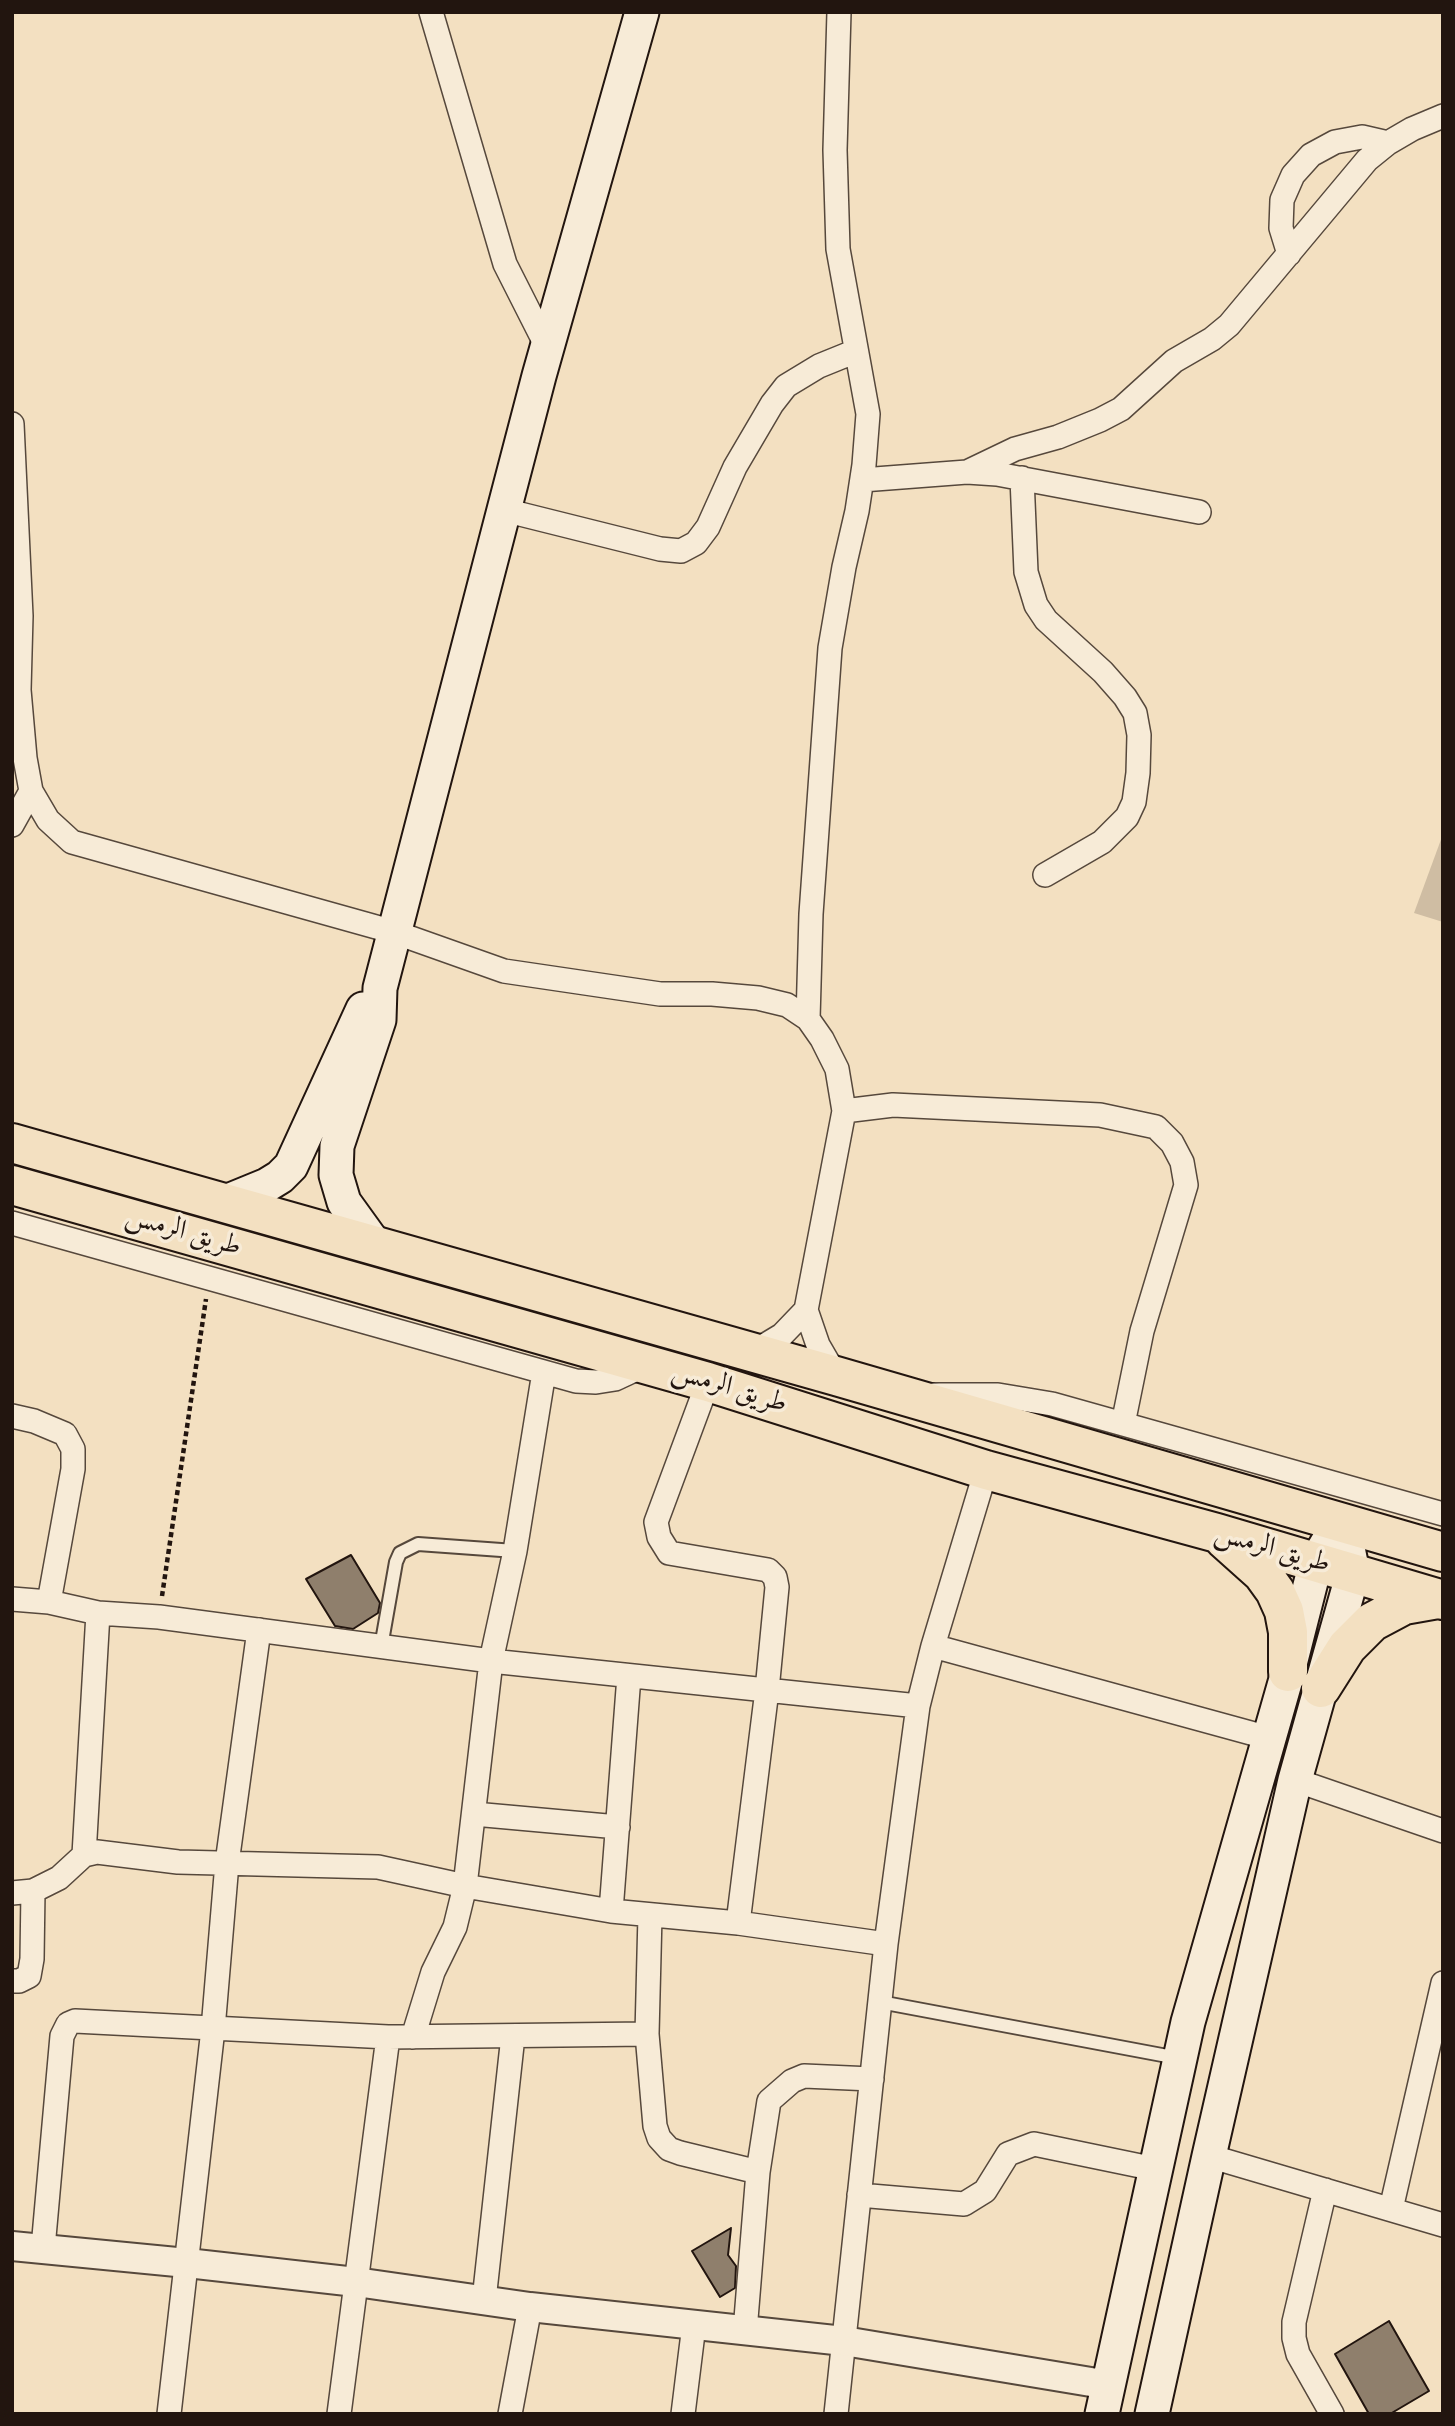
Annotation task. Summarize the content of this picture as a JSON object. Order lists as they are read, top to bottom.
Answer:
{
  "streets": {
    "highway": ["طريق الرمس"]
  }
}
